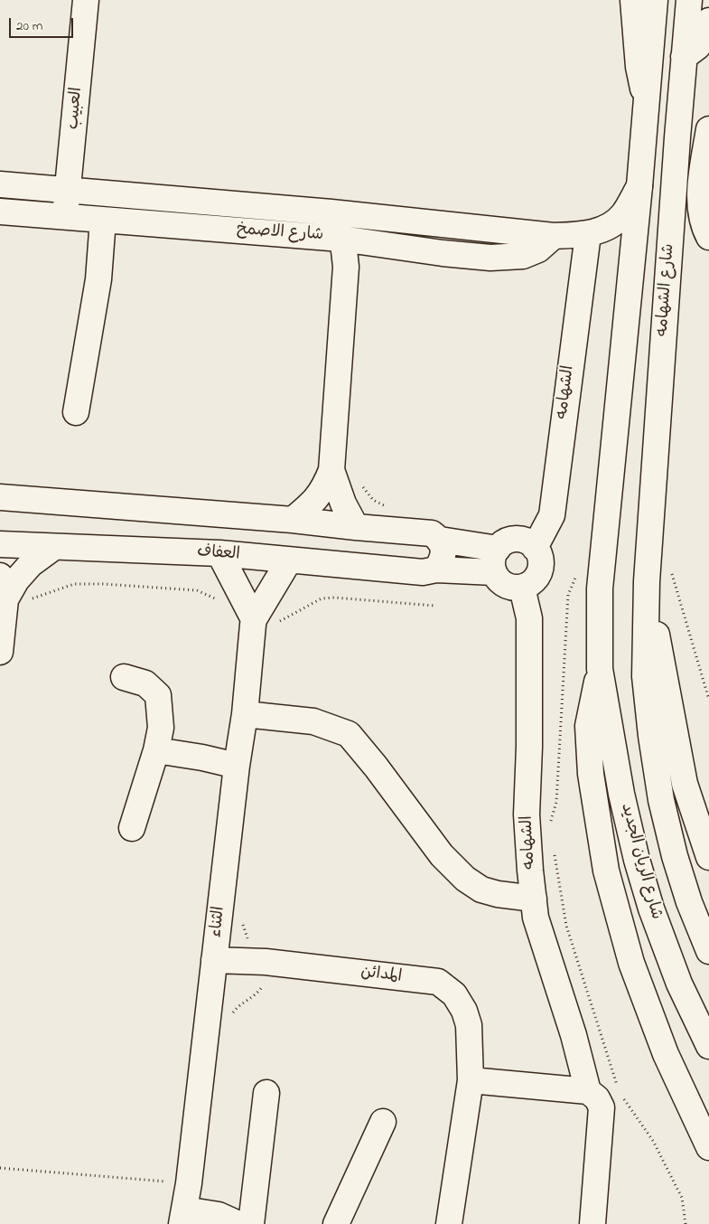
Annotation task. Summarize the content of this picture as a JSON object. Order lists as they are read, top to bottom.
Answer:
{
  "streets": {
    "street": [
      "العبيب",
      "شارع الاصمخ",
      "شارع الشهامه",
      "الشهامه",
      "العفاف",
      "شارع الريان الجديد",
      "الثناء",
      "المدائن"
    ]
  },
  "crossings": [
    ["العبيب", "شارع الاصمخ"],
    ["شارع الاصمخ", "الشهامه"],
    ["الشهامه", "العفاف"],
    ["العفاف", "الثناء"],
    ["الثناء", "المدائن"]
  ],
  "scale_bar": "20 m"
}
